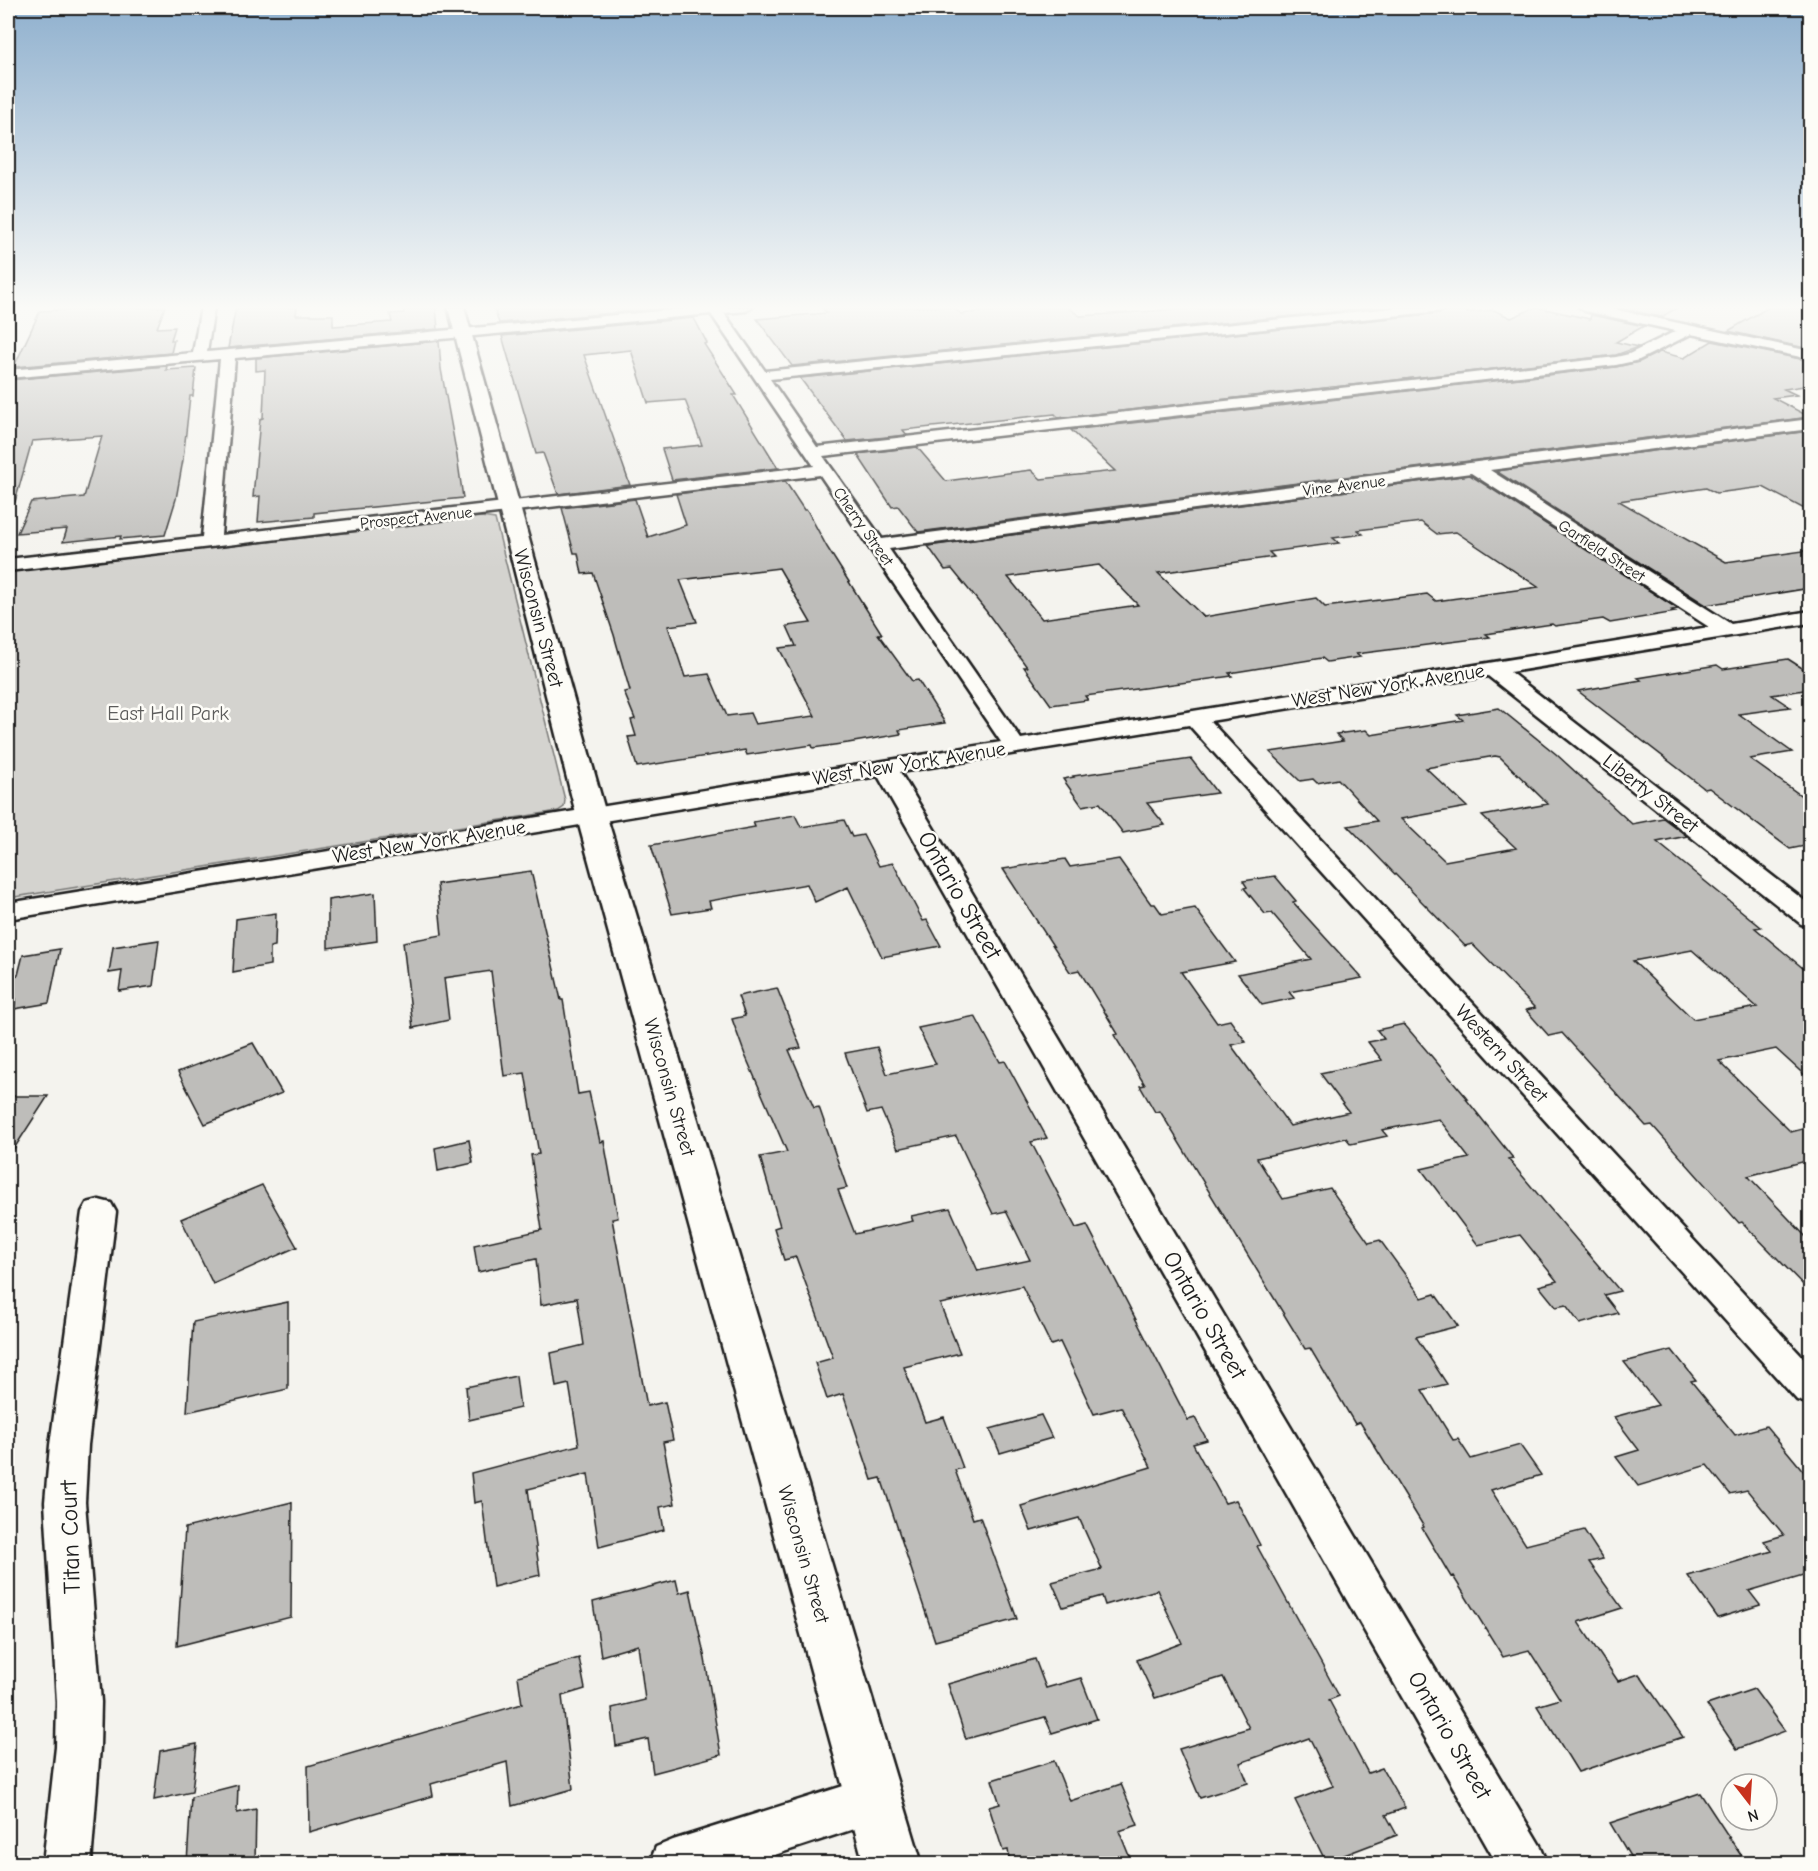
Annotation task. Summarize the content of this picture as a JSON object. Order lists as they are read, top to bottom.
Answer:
{
  "streets": {
    "street": [
      "Vine Avenue",
      "Prospect Avenue",
      "Cherry Street",
      "Garfield Street",
      "Wisconsin Street",
      "West New York Avenue",
      "Liberty Street",
      "Ontario Street",
      "Western Street",
      "Titan Court"
    ]
  },
  "crossings": [
    ["Vine Avenue", "Cherry Street"],
    ["Vine Avenue", "Garfield Street"],
    ["Prospect Avenue", "Cherry Street"],
    ["Prospect Avenue", "Wisconsin Street"],
    ["Cherry Street", "West New York Avenue"],
    ["Garfield Street", "West New York Avenue"],
    ["Wisconsin Street", "West New York Avenue"],
    ["West New York Avenue", "Liberty Street"],
    ["West New York Avenue", "Ontario Street"],
    ["West New York Avenue", "Western Street"]
  ],
  "parks": ["East Hall Park"],
  "north": "bottom"
}
